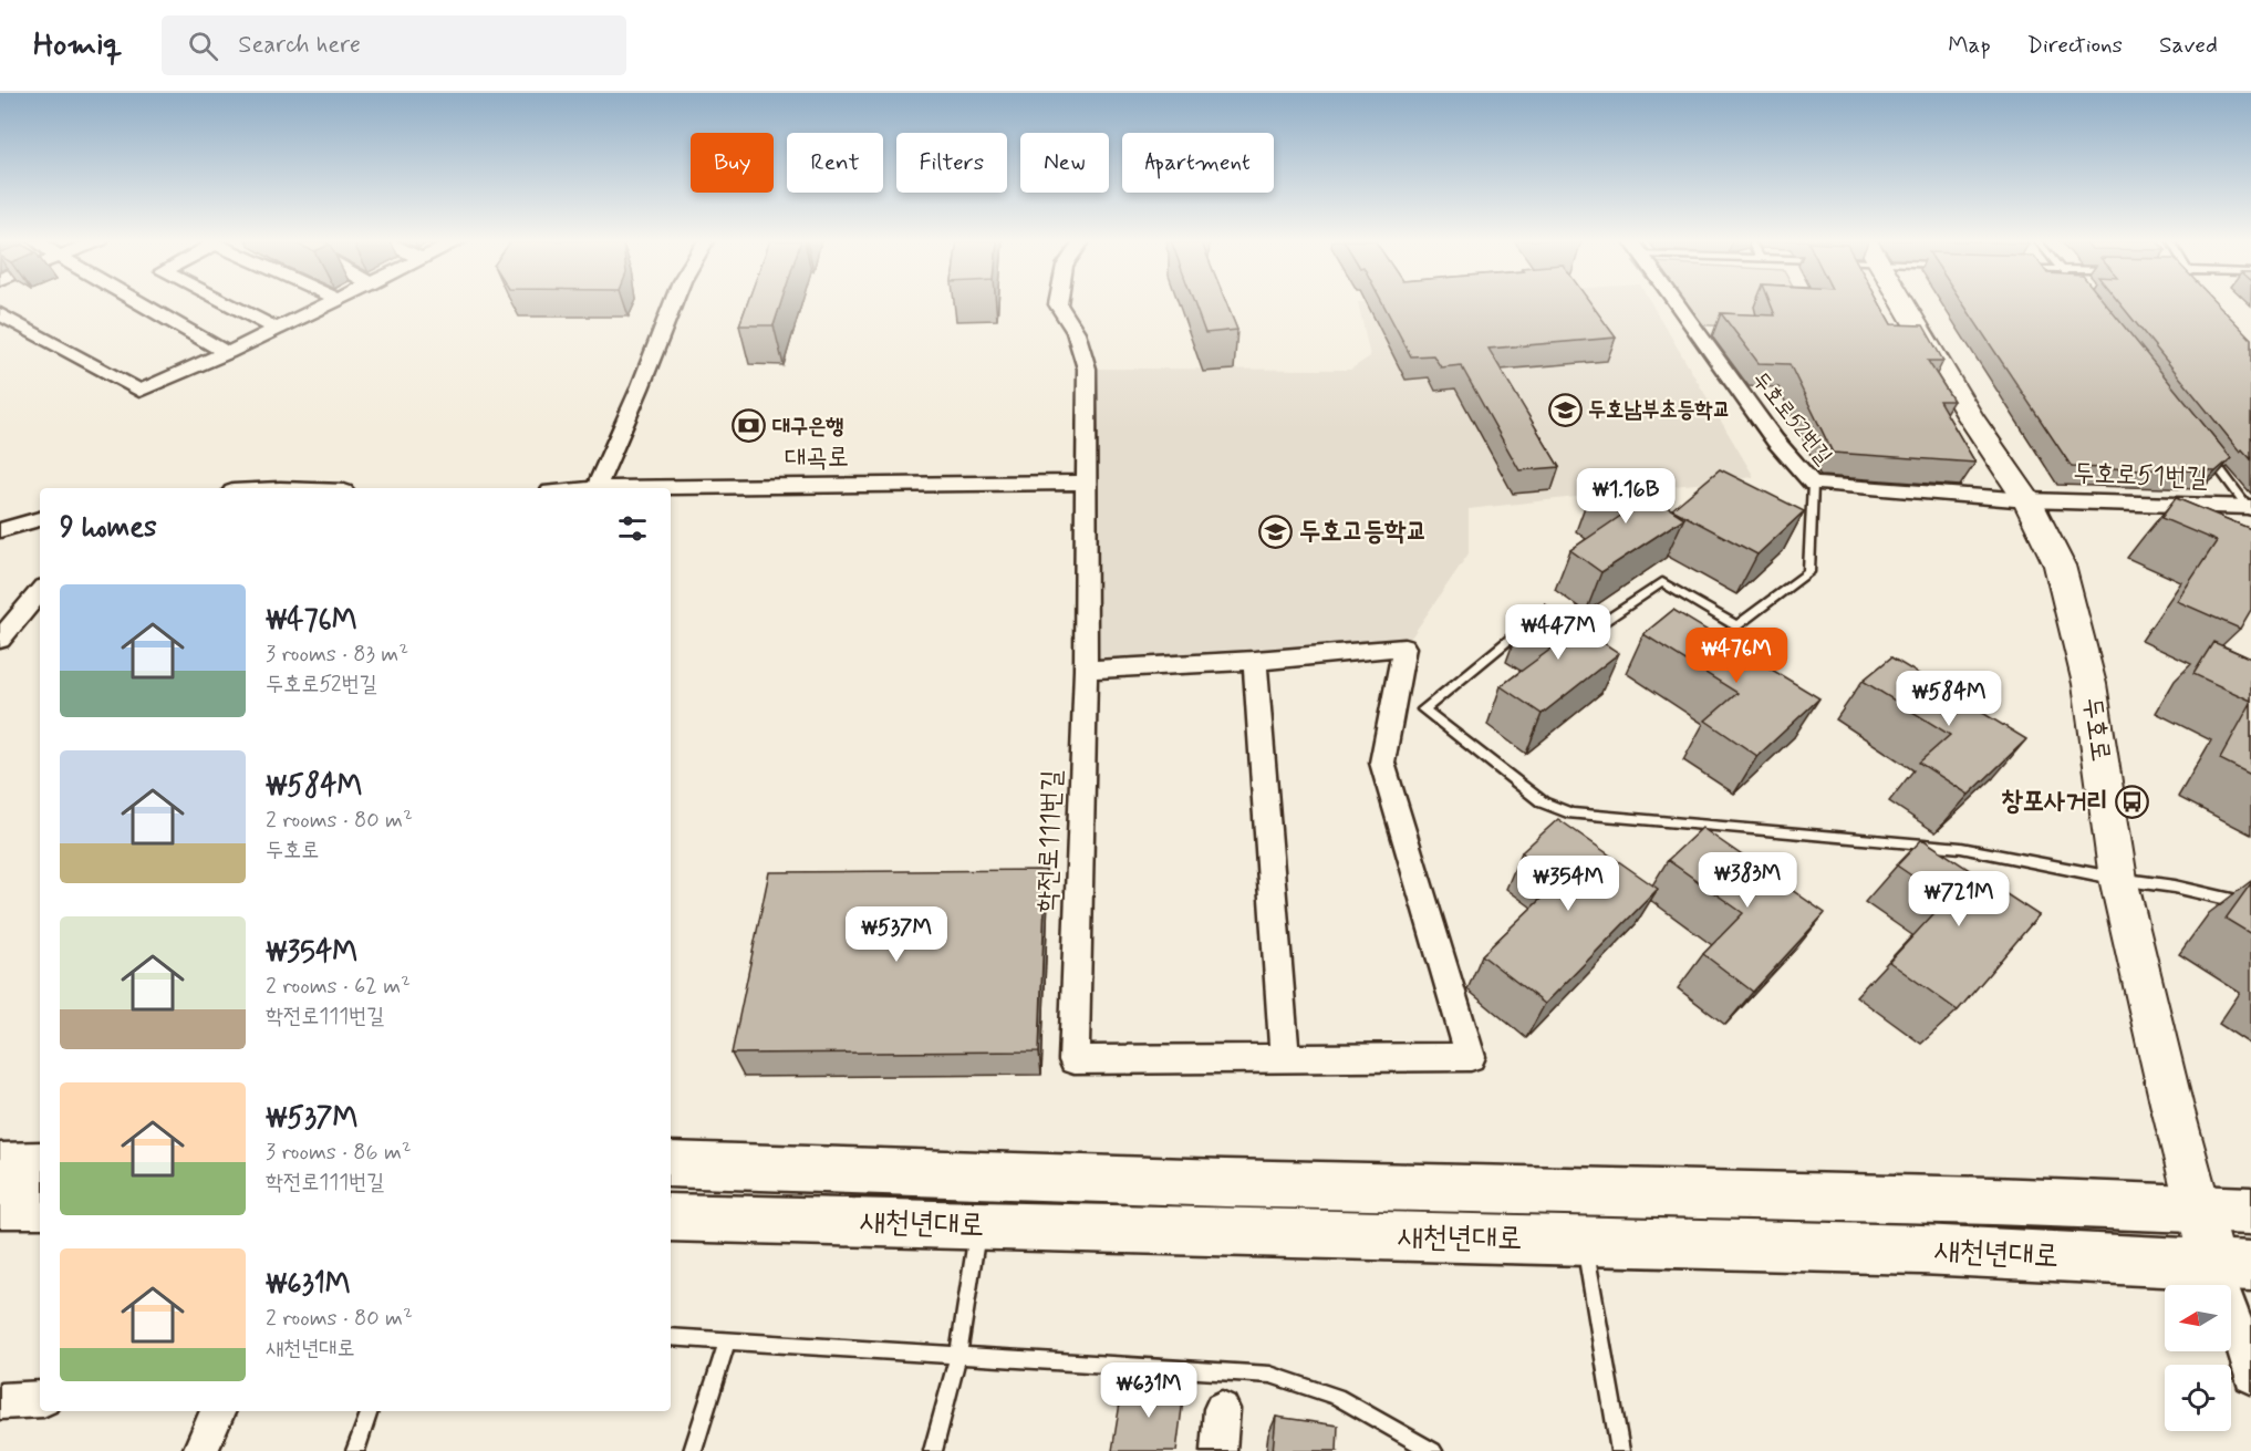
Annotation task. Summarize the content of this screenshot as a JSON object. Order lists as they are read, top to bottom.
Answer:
{
  "streets": {
    "main road": ["새천년대로"],
    "street": [
      "두호로52번길",
      "대곡로",
      "두호로51번길",
      "두호로",
      "학전로111번길"
    ]
  },
  "crossings": [
    ["두호로52번길", "두호로51번길"],
    ["두호로52번길", "두호로"],
    ["대곡로", "학전로111번길"],
    ["두호로51번길", "두호로"],
    ["두호로", "새천년대로"]
  ],
  "places": {
    "school or university": ["두호남부초등학교", "두호고등학교"],
    "bank": ["대구은행"],
    "bus stop": ["창포사거리"]
  },
  "north": "left",
  "page": {
    "header": "Homiq",
    "search": "Search here",
    "nav": ["Map", "Directions", "Saved"],
    "chip": [
      "Buy",
      "Rent",
      "Filters",
      "New",
      "Apartment"
    ],
    "price": [
      "₩1.16B",
      "₩447M",
      "₩476M",
      "₩584M",
      "₩383M",
      "₩354M",
      "₩721M",
      "₩537M",
      "₩631M"
    ],
    "heading": "9 homes",
    "list": [
      {
        "name": "₩476M",
        "note": "3 rooms · 83 m² · 두호로52번길"
      },
      {
        "name": "₩584M",
        "note": "2 rooms · 80 m² · 두호로"
      },
      {
        "name": "₩354M",
        "note": "2 rooms · 62 m² · 학전로111번길"
      },
      {
        "name": "₩537M",
        "note": "3 rooms · 86 m² · 학전로111번길"
      },
      {
        "name": "₩631M",
        "note": "2 rooms · 80 m² · 새천년대로"
      }
    ]
  }
}
